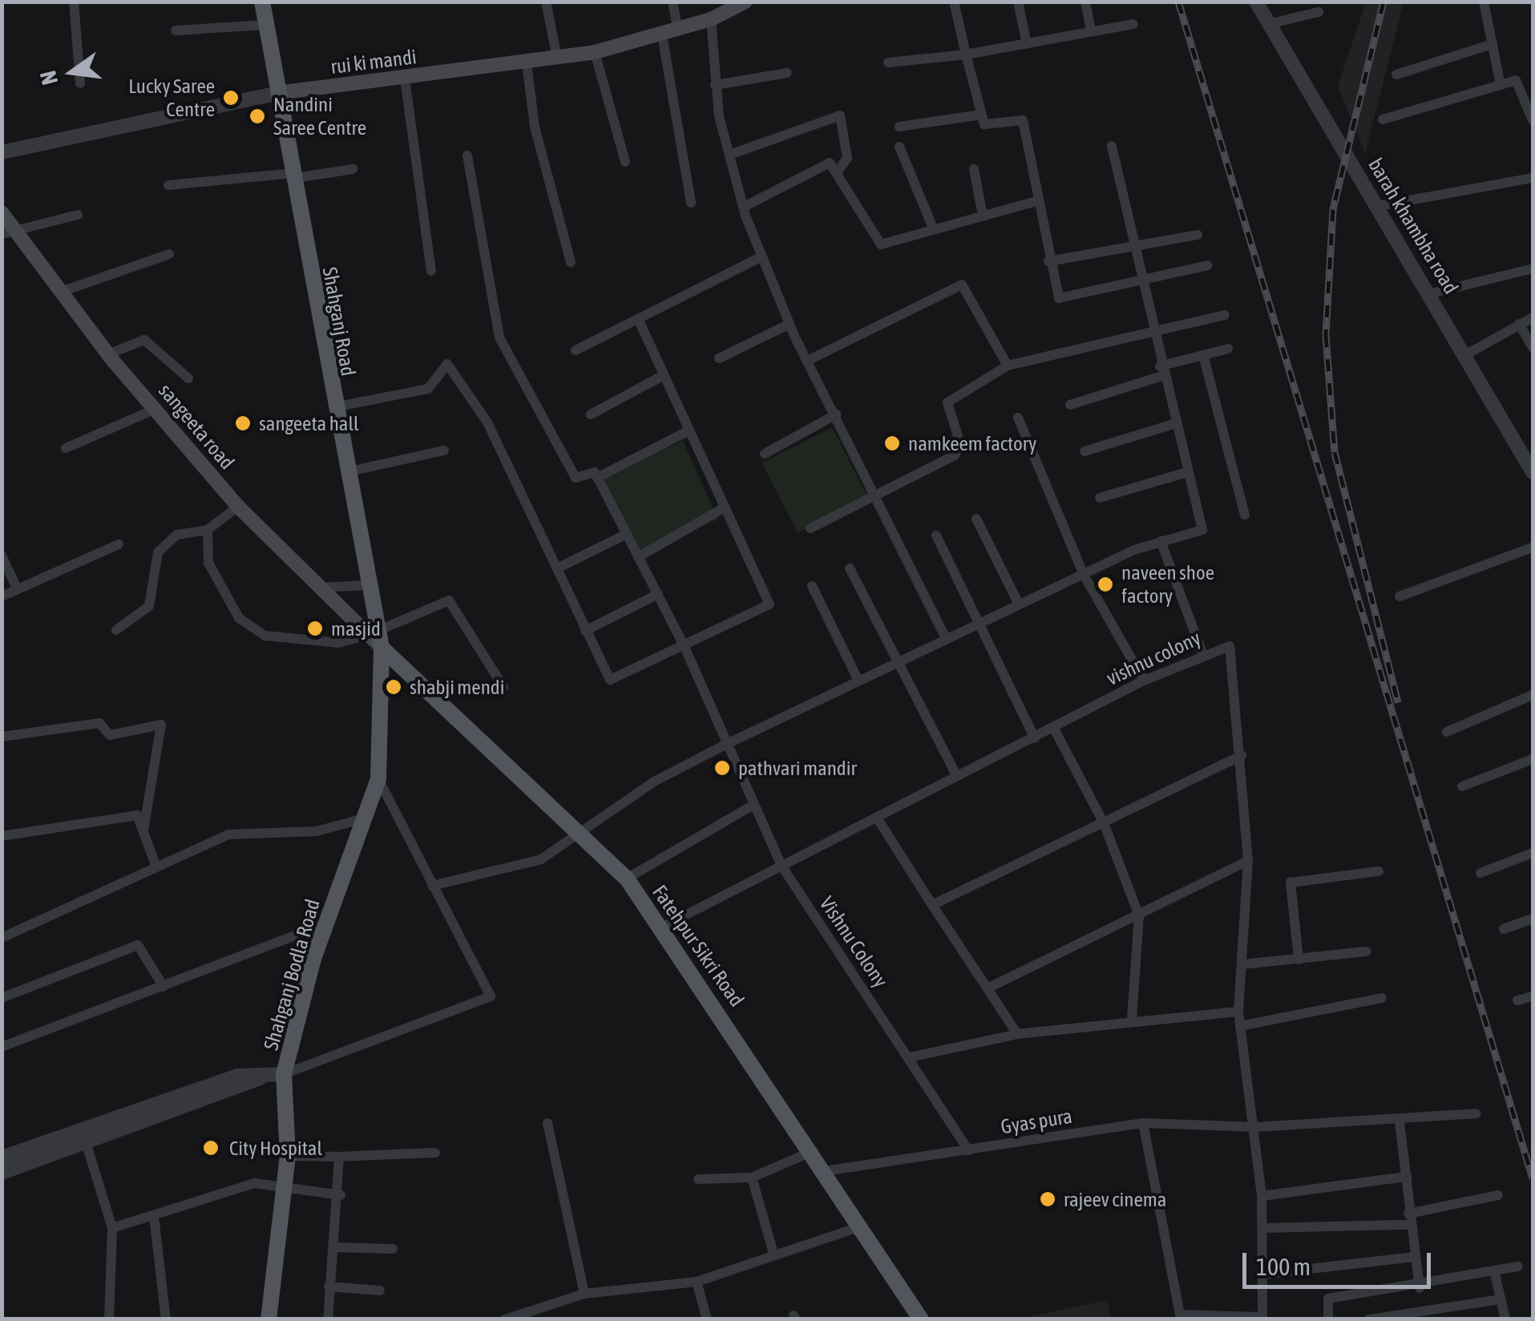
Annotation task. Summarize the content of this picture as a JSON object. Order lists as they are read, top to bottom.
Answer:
{
  "streets": {
    "main road": [
      "rui ki mandi",
      "Shahganj Road",
      "sangeeta road",
      "Fatehpur Sikri Road",
      "Shahganj Bodla Road"
    ],
    "street": [
      "barah khambha road",
      "vishnu colony",
      "Vishnu Colony",
      "Gyas pura"
    ]
  },
  "crossings": [
    ["rui ki mandi", "Shahganj Road"],
    ["Shahganj Road", "sangeeta road"],
    ["Shahganj Road", "Fatehpur Sikri Road"],
    ["Shahganj Road", "Shahganj Bodla Road"],
    ["sangeeta road", "Fatehpur Sikri Road"],
    ["sangeeta road", "Shahganj Bodla Road"],
    ["vishnu colony", "Vishnu Colony"],
    ["vishnu colony", "Fatehpur Sikri Road"],
    ["vishnu colony", "Gyas pura"],
    ["Vishnu Colony", "Gyas pura"],
    ["Fatehpur Sikri Road", "Shahganj Bodla Road"],
    ["Fatehpur Sikri Road", "Gyas pura"]
  ],
  "places": [
    "Lucky Saree Centre",
    "Nandini Saree Centre",
    "sangeeta hall",
    "namkeem factory",
    "naveen shoe factory",
    "masjid",
    "shabji mendi",
    "pathvari mandir",
    "City Hospital",
    "rajeev cinema"
  ],
  "scale_bar": "100 m",
  "north": "left"
}
